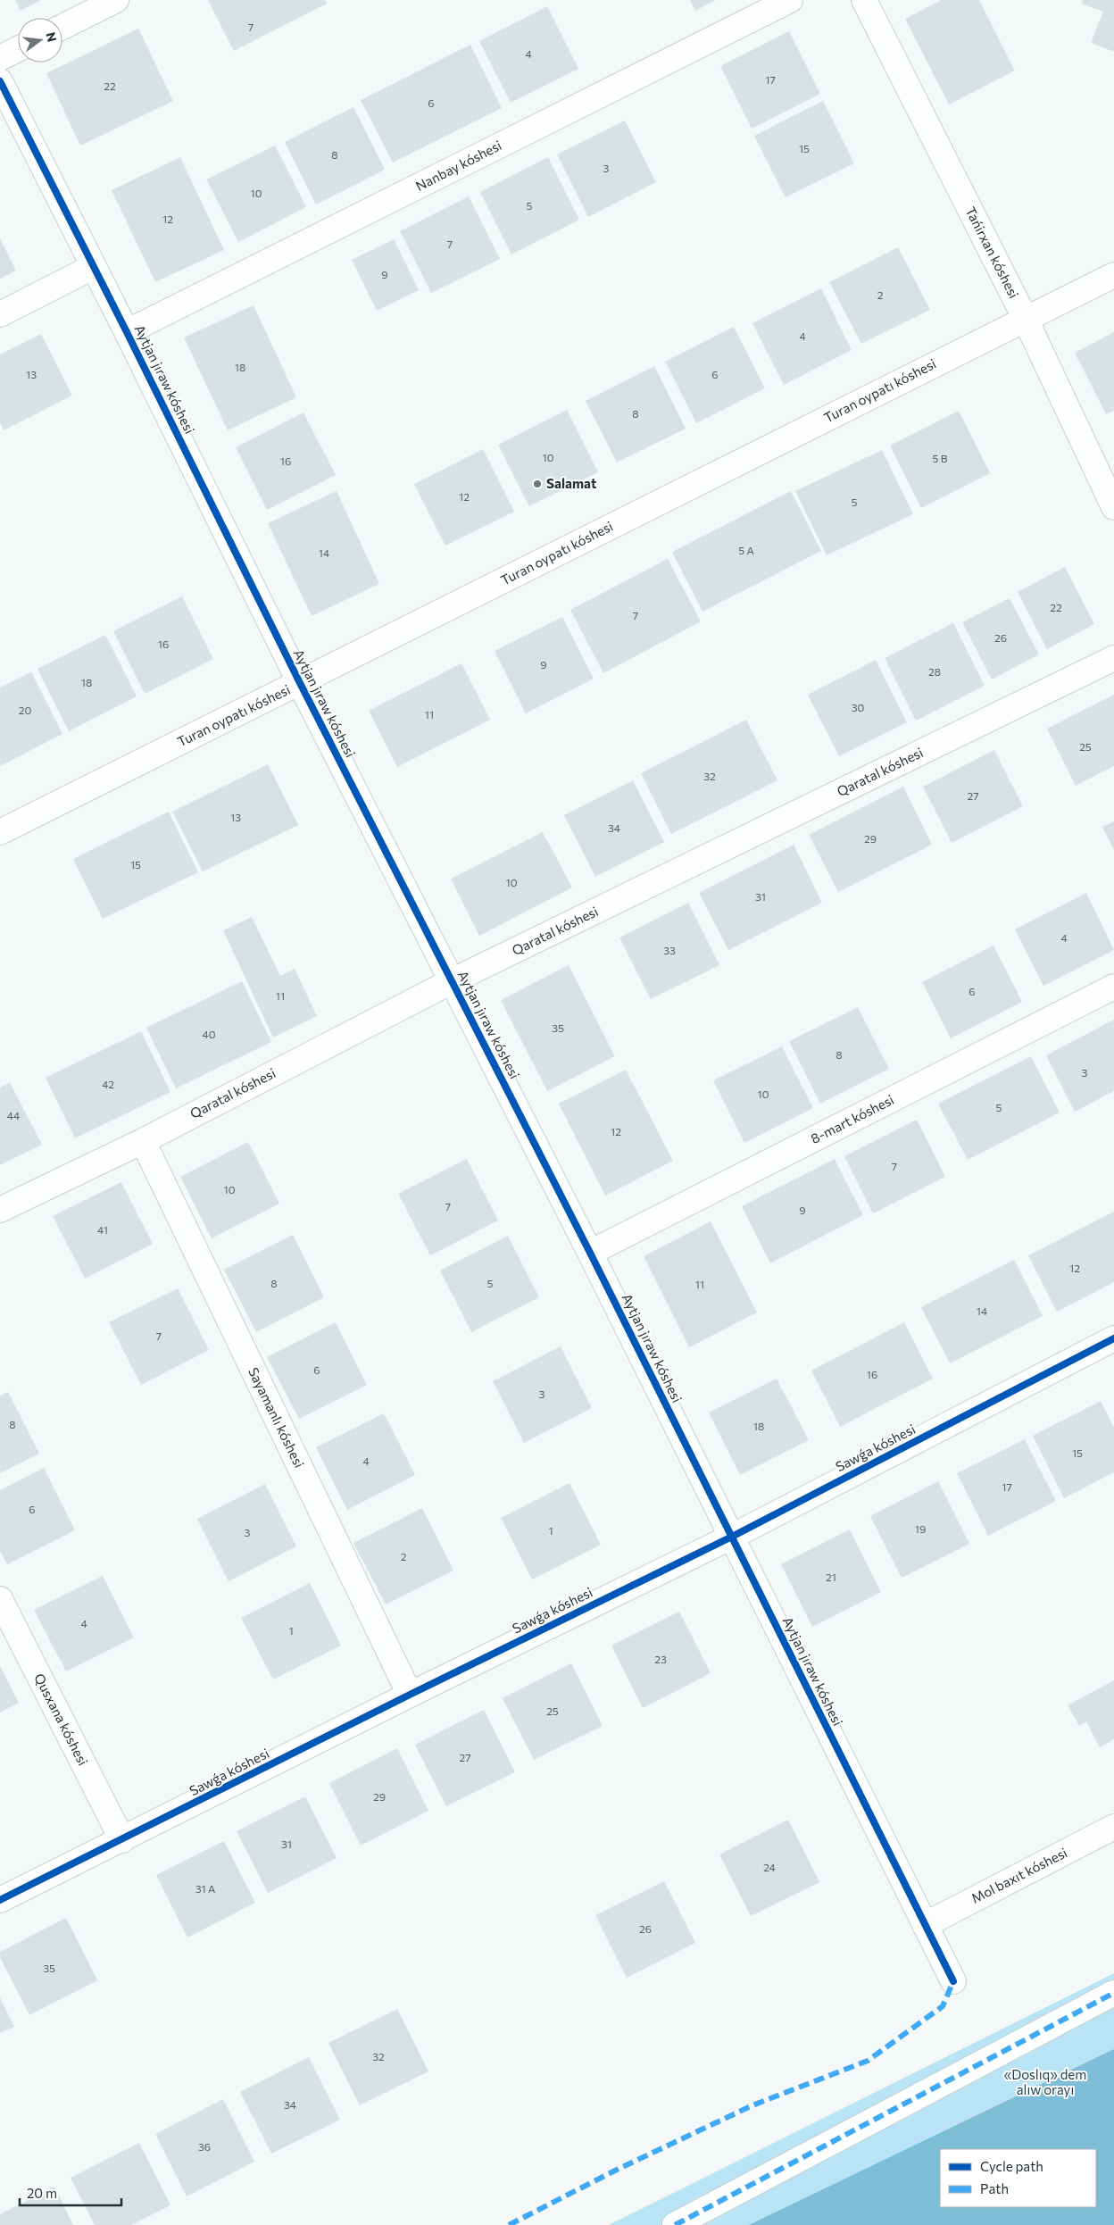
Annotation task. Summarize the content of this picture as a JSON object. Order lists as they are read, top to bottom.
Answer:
{
  "streets": {
    "street": [
      "Nanbay kóshesi",
      "Tańirxan kóshesi",
      "Aytjan jıraw kóshesi",
      "Turan oypatı kóshesi",
      "Qaratal kóshesi",
      "8-mart kóshesi",
      "Sayamanlı kóshesi",
      "Sawǵa kóshesi",
      "Qusxana kóshesi",
      "Mol baxıt kóshesi"
    ]
  },
  "crossings": [
    ["Nanbay kóshesi", "Aytjan jıraw kóshesi"],
    ["Tańirxan kóshesi", "Turan oypatı kóshesi"],
    ["Aytjan jıraw kóshesi", "Turan oypatı kóshesi"],
    ["Aytjan jıraw kóshesi", "Qaratal kóshesi"],
    ["Aytjan jıraw kóshesi", "8-mart kóshesi"],
    ["Aytjan jıraw kóshesi", "Sawǵa kóshesi"],
    ["Aytjan jıraw kóshesi", "Mol baxıt kóshesi"],
    ["Qaratal kóshesi", "Sayamanlı kóshesi"],
    ["Sayamanlı kóshesi", "Sawǵa kóshesi"],
    ["Sawǵa kóshesi", "Qusxana kóshesi"]
  ],
  "parks": ["«Doslıq» dem alıw orayı"],
  "places": ["Salamat"],
  "house_numbers": [
    "7",
    "4",
    "17",
    "22",
    "6",
    "15",
    "8",
    "3",
    "10",
    "5",
    "12",
    "7",
    "9",
    "2",
    "4",
    "18",
    "13",
    "6",
    "8",
    "10",
    "5 В",
    "16",
    "12",
    "5",
    "5 А",
    "14",
    "22",
    "7",
    "26",
    "16",
    "9",
    "28",
    "18",
    "30",
    "20",
    "11",
    "25",
    "32",
    "27",
    "13",
    "34",
    "29",
    "15",
    "10",
    "31",
    "4",
    "33",
    "6",
    "11",
    "35",
    "40",
    "8",
    "3",
    "42",
    "10",
    "5",
    "44",
    "12",
    "7",
    "10",
    "7",
    "9",
    "41",
    "12",
    "8",
    "5",
    "11",
    "14",
    "7",
    "6",
    "16",
    "3",
    "8",
    "18",
    "15",
    "4",
    "17",
    "6",
    "19",
    "1",
    "3",
    "2",
    "21",
    "4",
    "1",
    "23",
    "25",
    "27",
    "29",
    "31",
    "24",
    "31 А",
    "26",
    "35",
    "32",
    "34",
    "36"
  ],
  "legend": ["Cycle path", "Path"],
  "scale_bar": "20 m",
  "north": "right"
}
